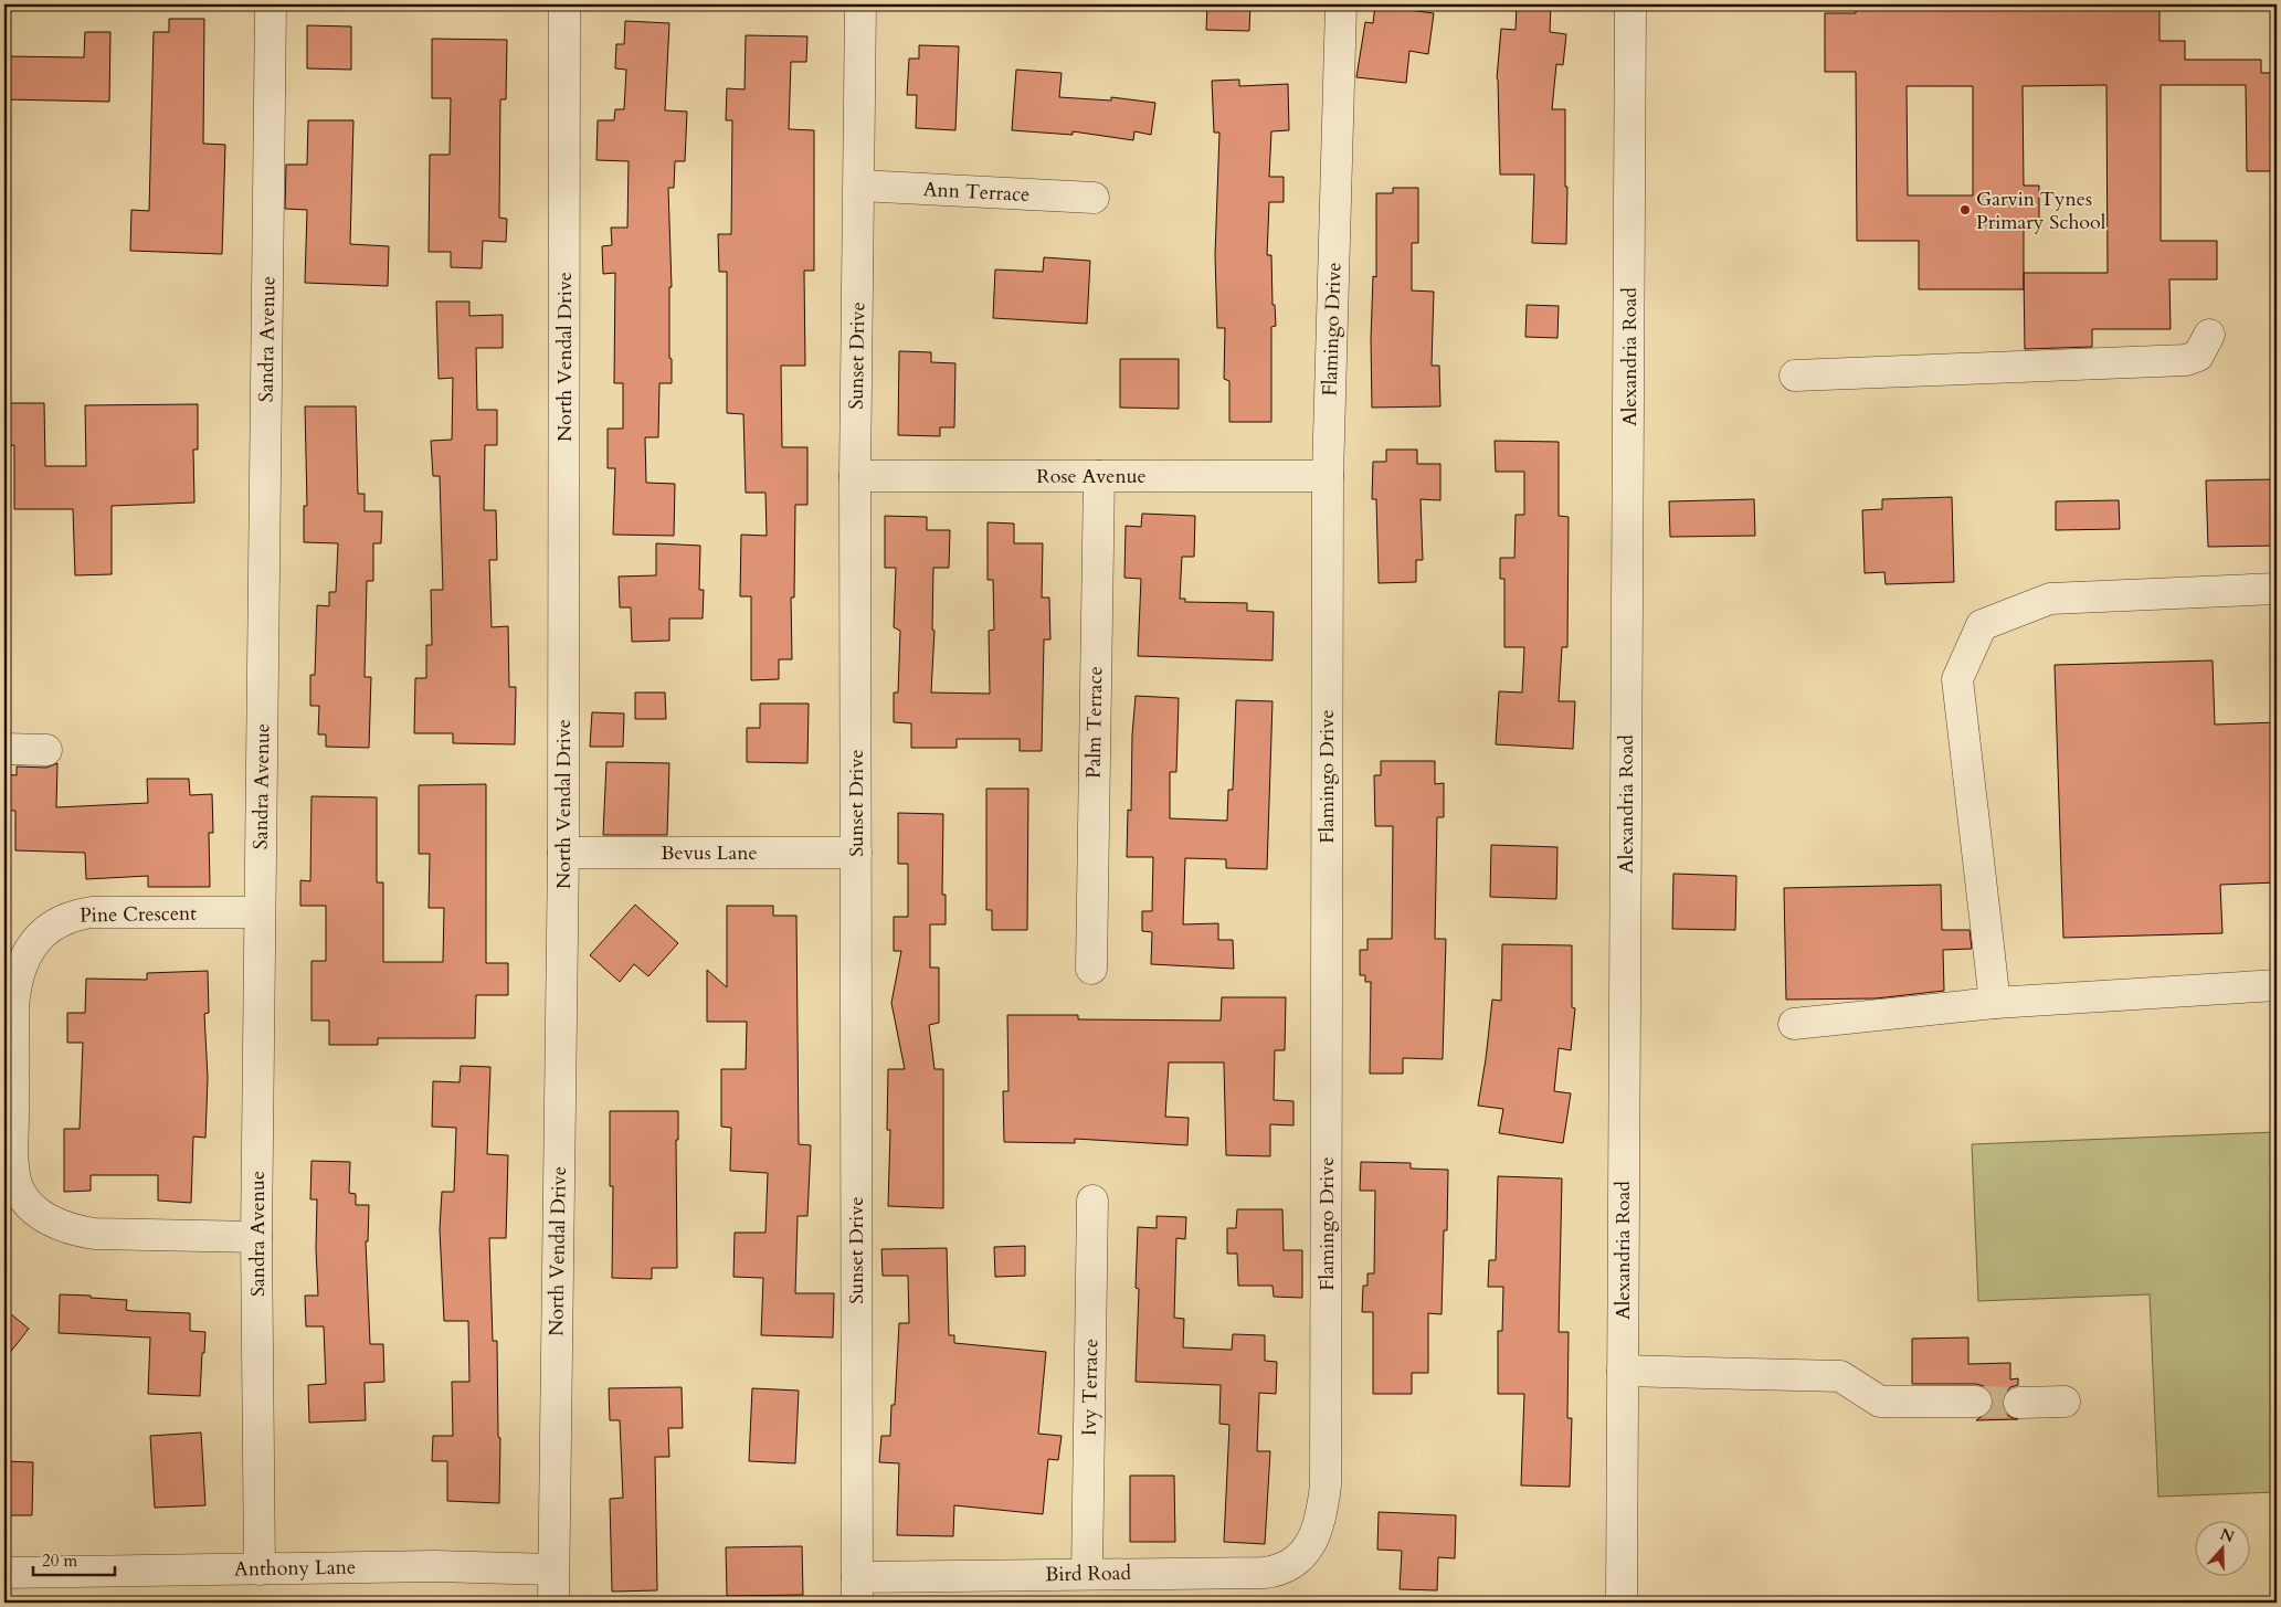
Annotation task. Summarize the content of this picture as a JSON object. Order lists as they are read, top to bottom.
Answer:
{
  "streets": {
    "street": [
      "Ann Terrace",
      "Flamingo Drive",
      "Sandra Avenue",
      "Sunset Drive",
      "North Vendal Drive",
      "Alexandria Road",
      "Rose Avenue",
      "Palm Terrace",
      "Bevus Lane",
      "Pine Crescent",
      "Ivy Terrace",
      "Anthony Lane",
      "Bird Road"
    ]
  },
  "crossings": [
    ["Ann Terrace", "Sunset Drive"],
    ["Flamingo Drive", "Rose Avenue"],
    ["Flamingo Drive", "Bird Road"],
    ["Sandra Avenue", "Pine Crescent"],
    ["Sandra Avenue", "Anthony Lane"],
    ["Sunset Drive", "Rose Avenue"],
    ["Sunset Drive", "Bevus Lane"],
    ["Sunset Drive", "Bird Road"],
    ["North Vendal Drive", "Bevus Lane"],
    ["North Vendal Drive", "Anthony Lane"],
    ["Rose Avenue", "Palm Terrace"],
    ["Ivy Terrace", "Bird Road"]
  ],
  "places": ["Garvin Tynes Primary School"],
  "scale_bar": "20 m",
  "north": "top"
}
